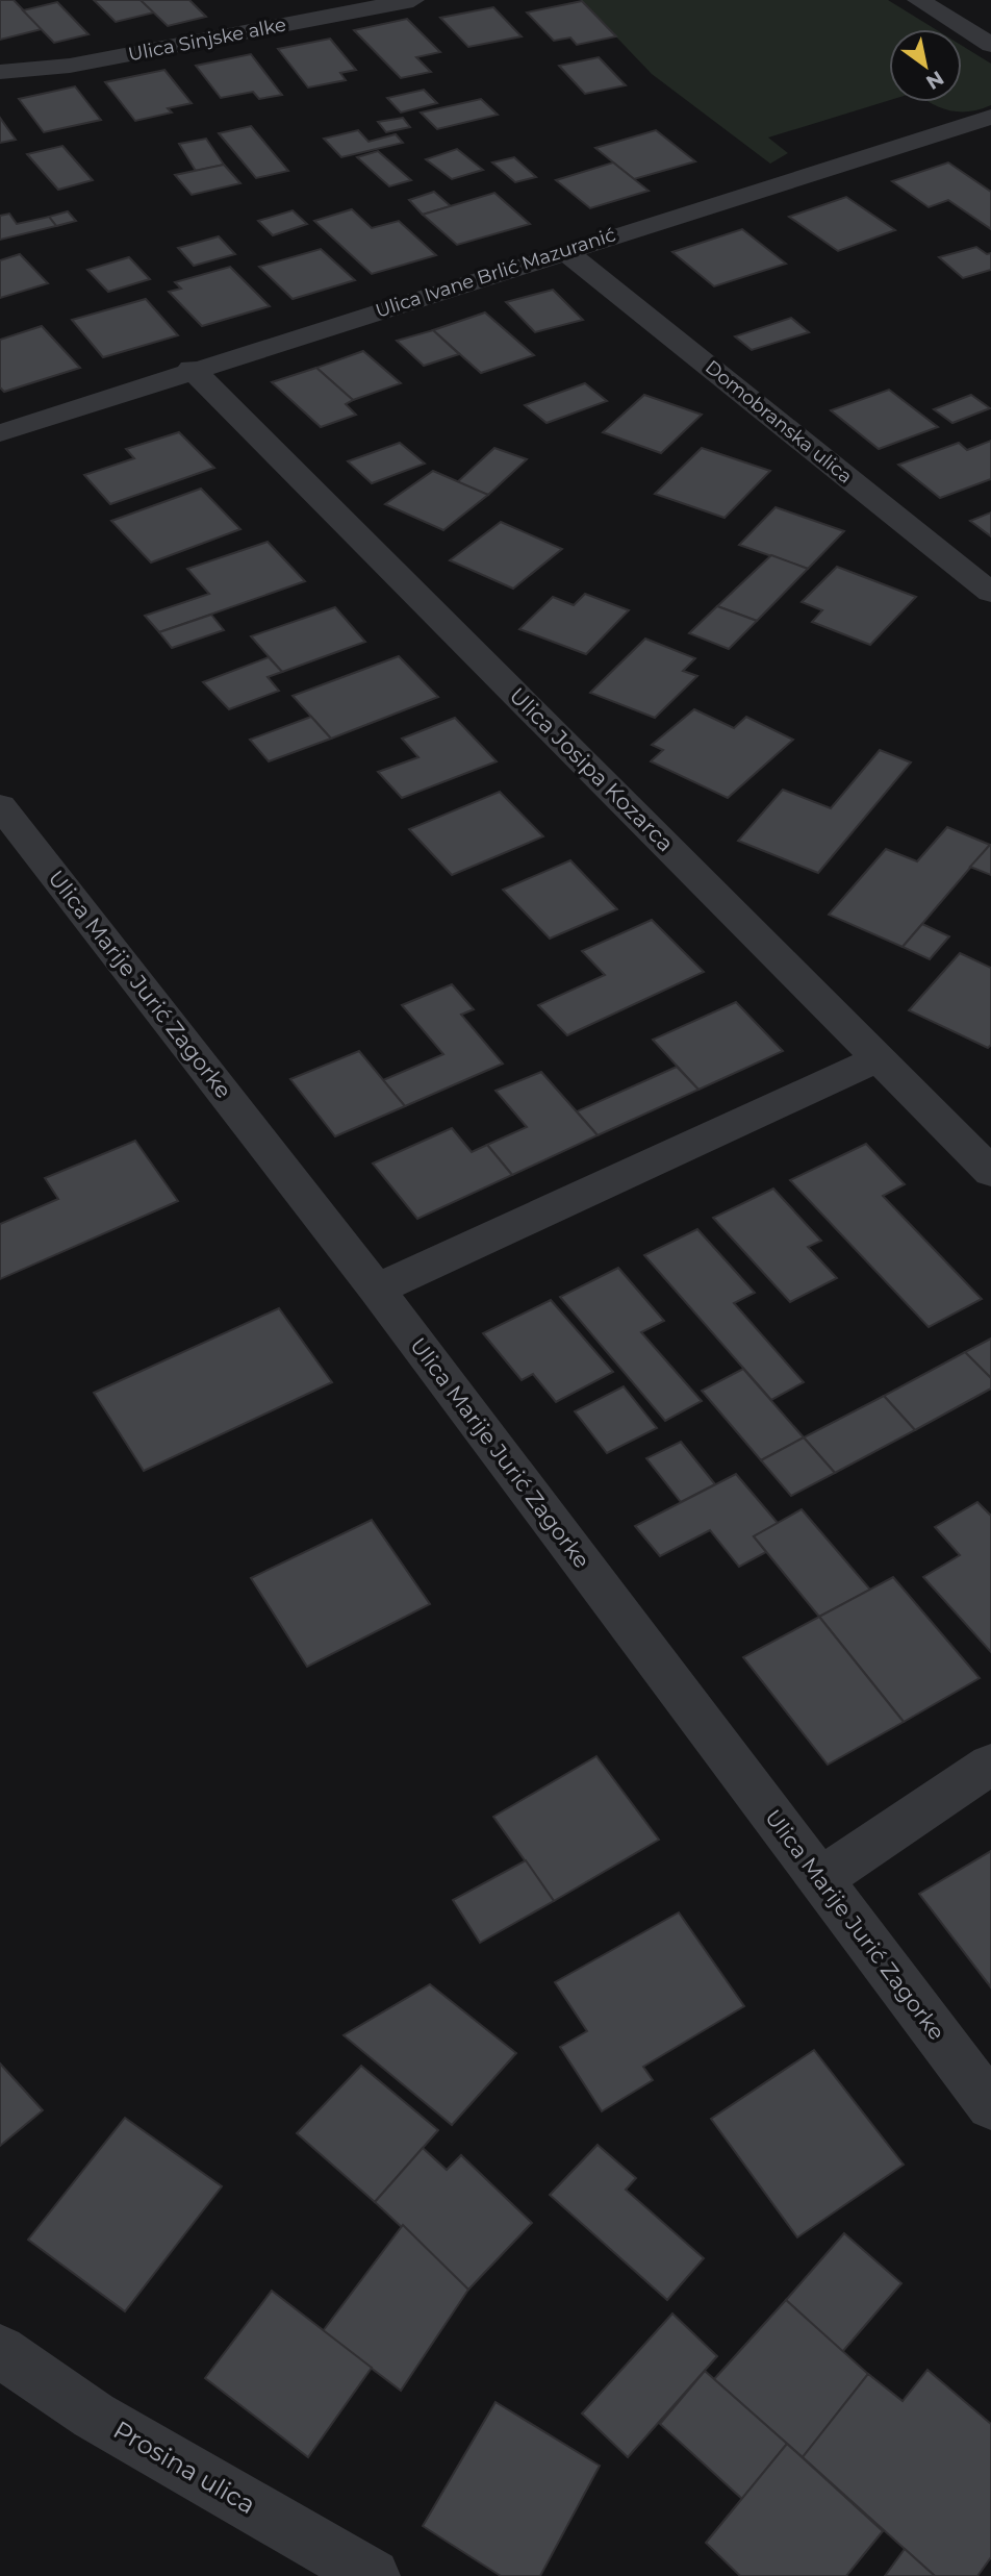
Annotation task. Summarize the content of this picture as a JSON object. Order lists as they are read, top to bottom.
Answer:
{
  "streets": {
    "street": [
      "Ulica Sinjske alke",
      "Ulica Ivane Brlić Mazuranić",
      "Domobranska ulica",
      "Ulica Josipa Kozarca",
      "Ulica Marije Jurić Zagorke",
      "Prosina ulica"
    ]
  },
  "crossings": [
    ["Ulica Ivane Brlić Mazuranić", "Domobranska ulica"],
    ["Ulica Ivane Brlić Mazuranić", "Ulica Josipa Kozarca"]
  ],
  "north": "bottom right"
}
